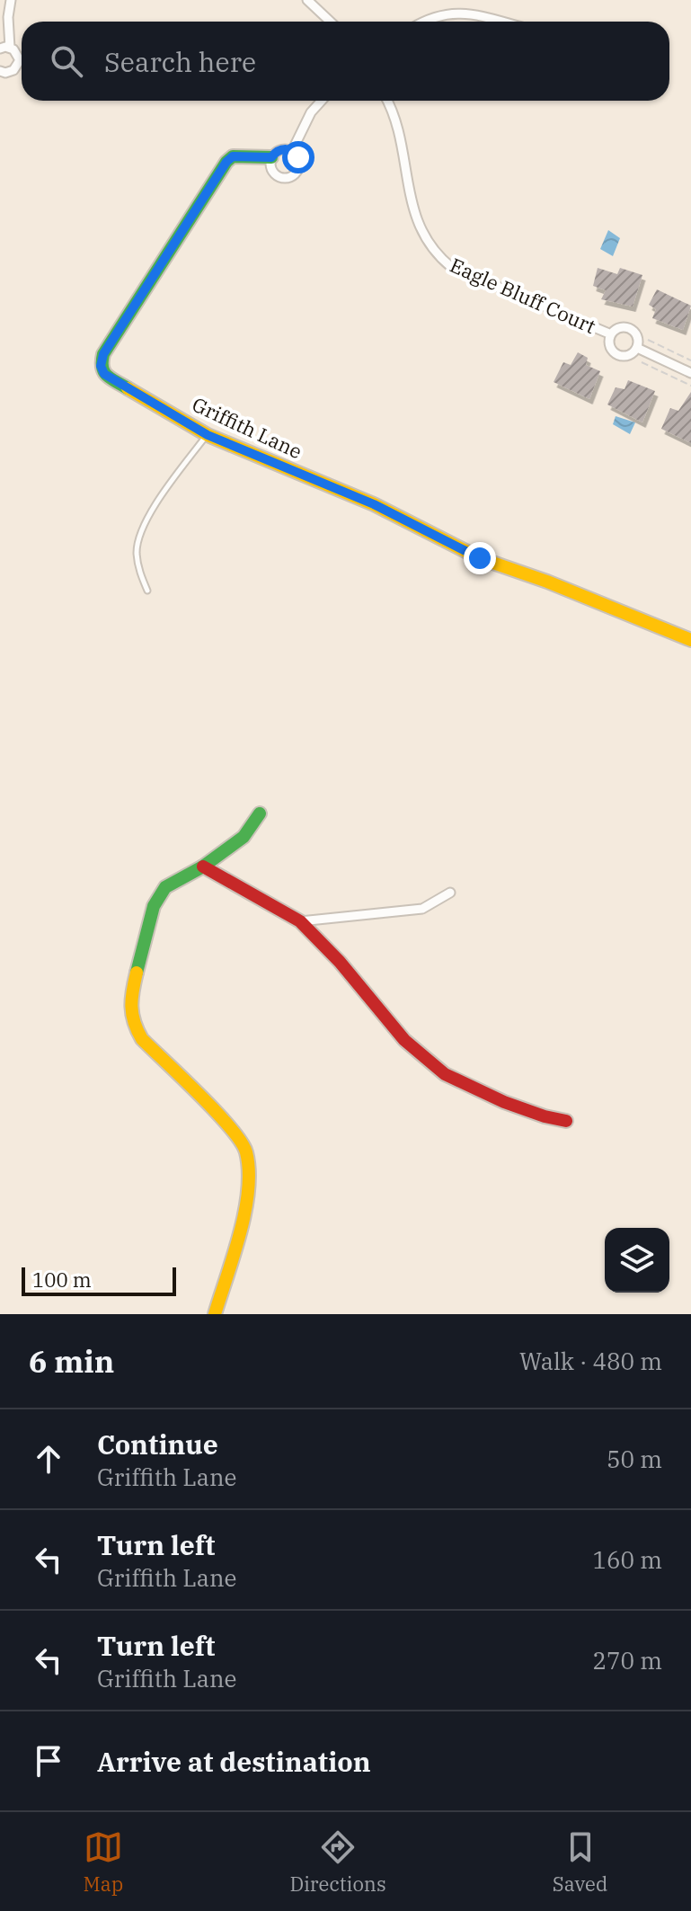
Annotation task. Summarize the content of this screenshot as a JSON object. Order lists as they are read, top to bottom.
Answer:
{
  "streets": {
    "street": ["Eagle Bluff Court", "Griffith Lane"]
  },
  "scale_bar": "100 m",
  "page": {
    "search": "Search here",
    "scale": "100 m",
    "heading": ["6 min", "Walk · 480 m"],
    "list": [
      ["Continue", "Griffith Lane", "50 m"],
      ["Turn left", "Griffith Lane", "160 m"],
      ["Turn left", "Griffith Lane", "270 m"],
      "Arrive at destination"
    ],
    "nav": ["Map", "Directions", "Saved"]
  }
}
